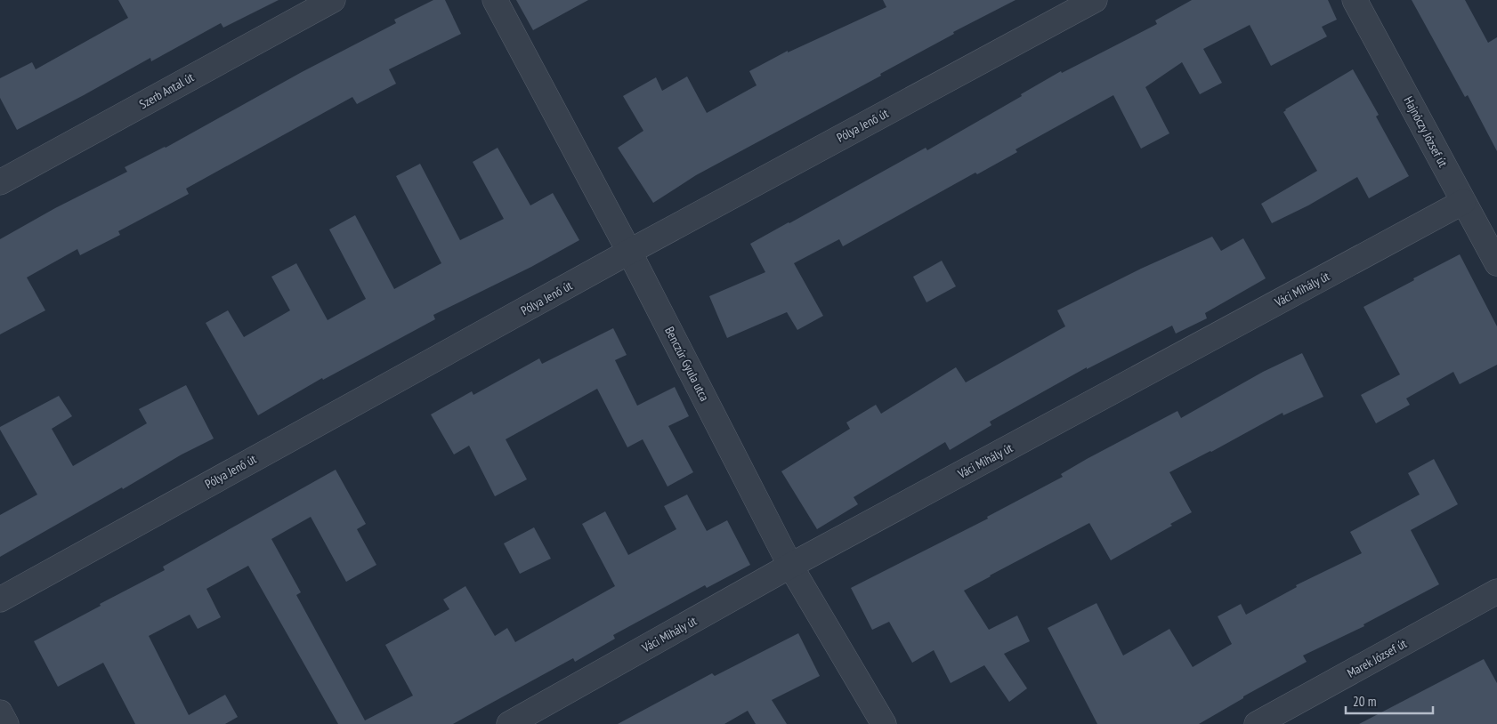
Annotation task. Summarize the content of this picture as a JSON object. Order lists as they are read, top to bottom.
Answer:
{
  "streets": {
    "street": [
      "Szerb Antal út",
      "Pólya Jenő út",
      "Hajnóczy József út",
      "Váci Mihály út",
      "Benczúr Gyula utca",
      "Marek József út"
    ]
  },
  "crossings": [
    ["Pólya Jenő út", "Benczúr Gyula utca"],
    ["Hajnóczy József út", "Váci Mihály út"],
    ["Váci Mihály út", "Benczúr Gyula utca"]
  ],
  "scale_bar": "20 m"
}
